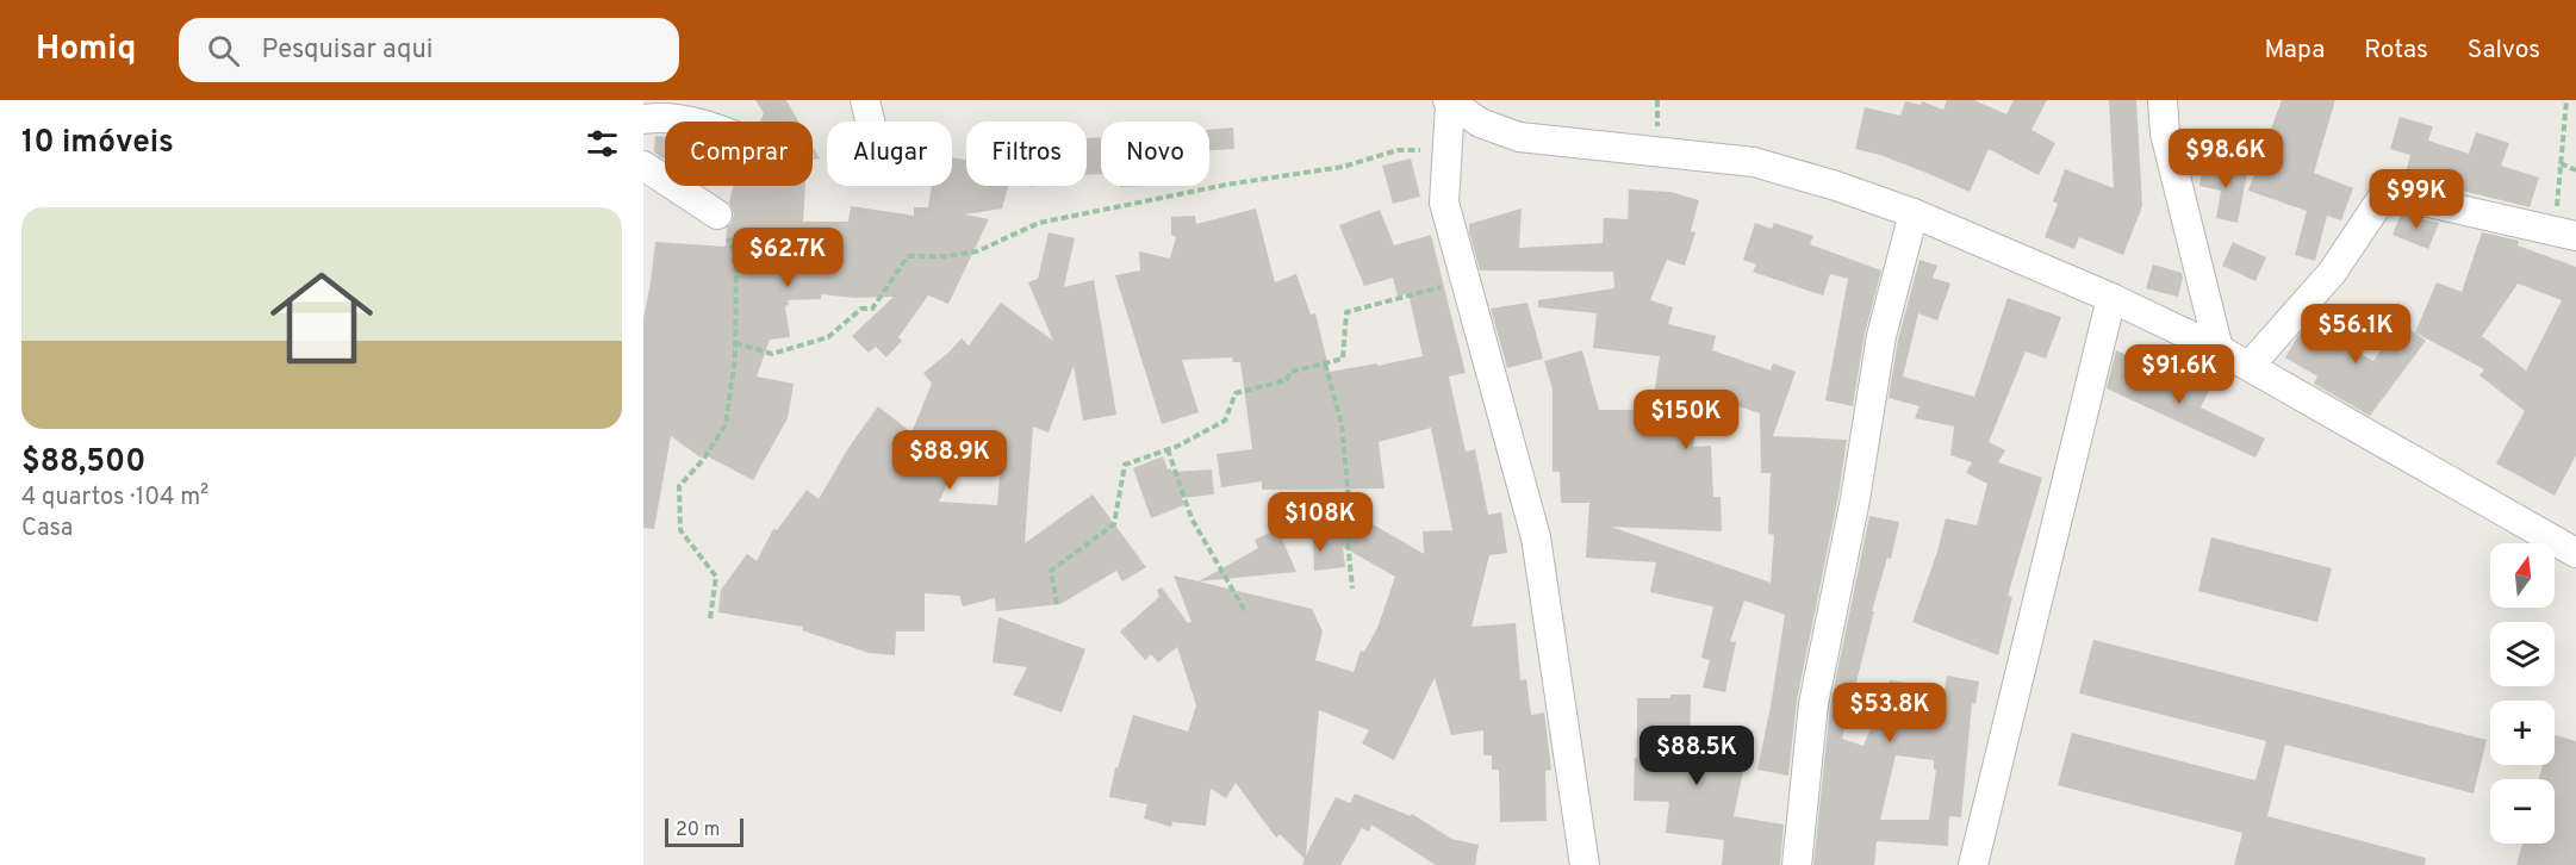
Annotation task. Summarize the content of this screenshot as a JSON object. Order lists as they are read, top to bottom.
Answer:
{
  "scale_bar": "20 m",
  "north": "top",
  "page": {
    "header": "Homiq",
    "search": "Pesquisar aqui",
    "nav": ["Mapa", "Rotas", "Salvos"],
    "heading": "10 imóveis",
    "chip": [
      "Comprar",
      "Alugar",
      "Filtros",
      "Novo"
    ],
    "price": [
      "$98.6K",
      "$99K",
      "$62.7K",
      "$56.1K",
      "$91.6K",
      "$150K",
      "$88.9K",
      "$108K",
      "$53.8K",
      "$88.5K"
    ],
    "list": [
      {
        "name": "$88,500",
        "note": "4 quartos · 104 m² · Casa"
      }
    ],
    "map_buttons": ["+", "−"],
    "scale": "20 m"
  }
}
